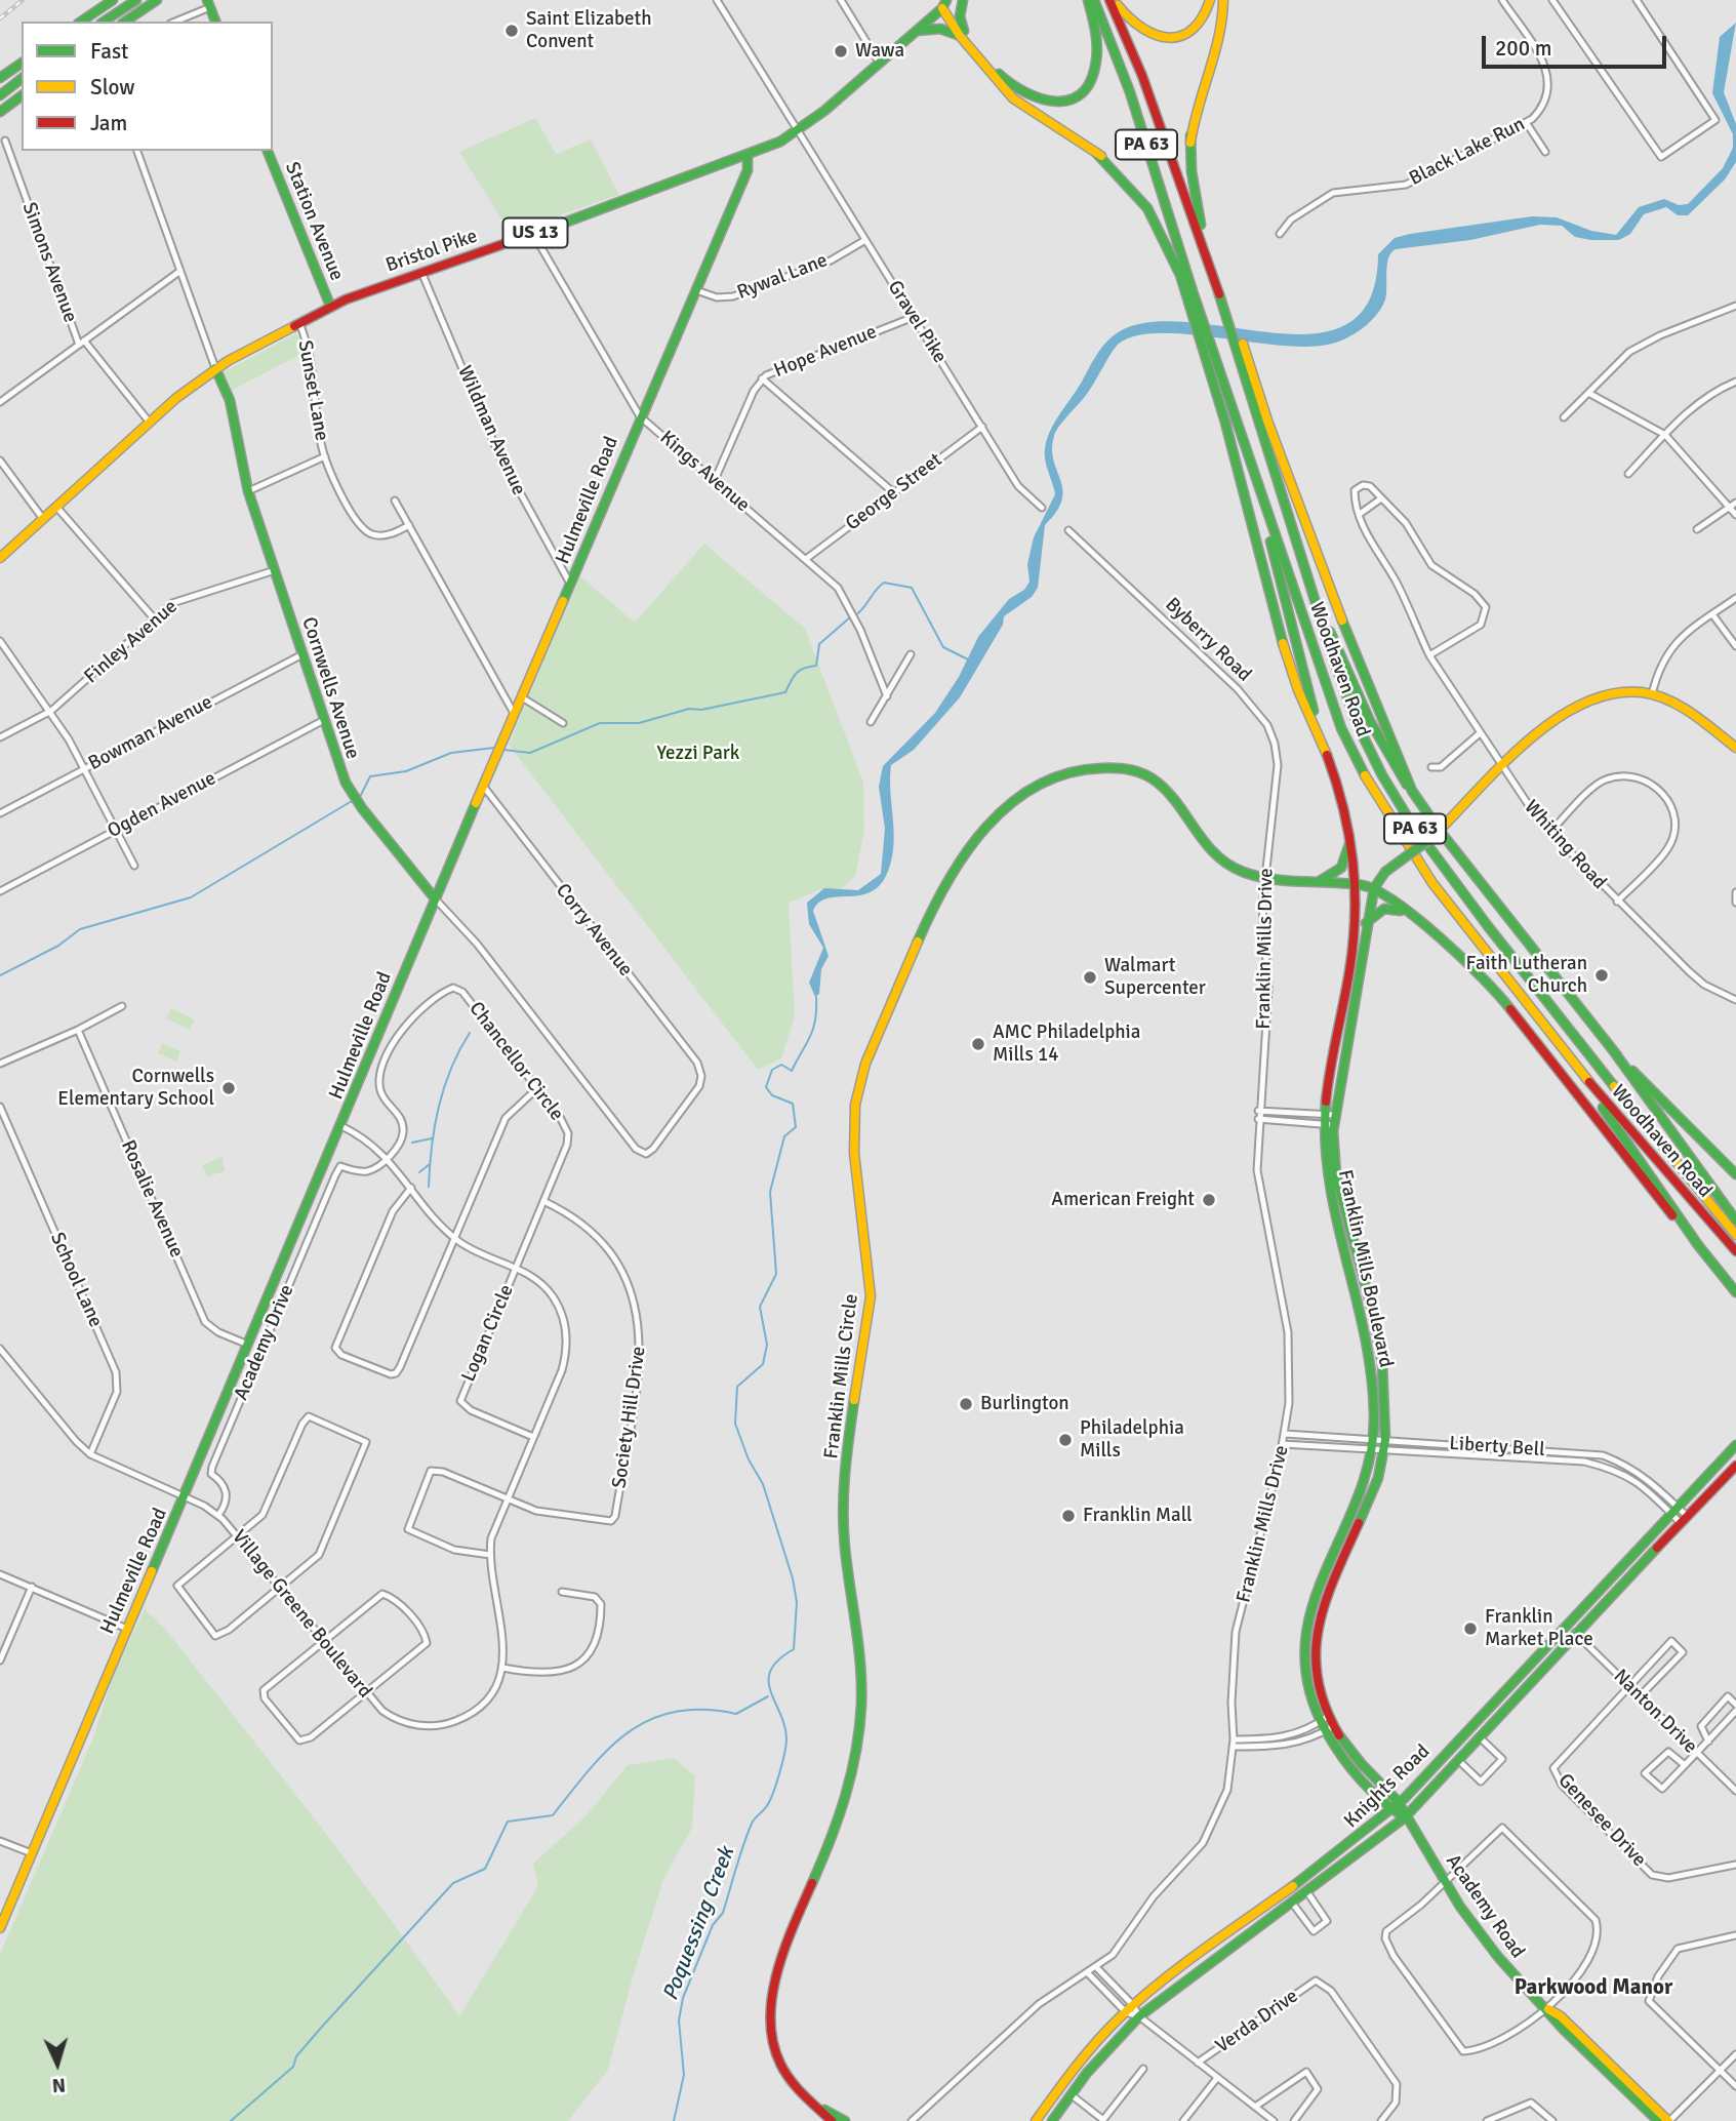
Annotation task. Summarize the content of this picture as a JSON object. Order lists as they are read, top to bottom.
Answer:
{
  "streets": {
    "main road": [
      "PA 63",
      "Station Avenue",
      "US 13",
      "Bristol Pike",
      "Hulmeville Road",
      "Woodhaven Road",
      "Cornwells Avenue",
      "Franklin Mills Boulevard",
      "Franklin Mills Circle",
      "Knights Road",
      "Academy Road"
    ],
    "street": [
      "Black Lake Run",
      "Simons Avenue",
      "Rywal Lane",
      "Gravel Pike",
      "Hope Avenue",
      "Sunset Lane",
      "Wildman Avenue",
      "Kings Avenue",
      "George Street",
      "Byberry Road",
      "Finley Avenue",
      "Bowman Avenue",
      "Ogden Avenue",
      "Whiting Road",
      "Corry Avenue",
      "Franklin Mills Drive",
      "Chancellor Circle",
      "Rosalie Avenue",
      "School Lane",
      "Logan Circle",
      "Academy Drive",
      "Society Hill Drive",
      "Liberty Bell",
      "Village Greene Boulevard",
      "Nanton Drive",
      "Genesee Drive",
      "Verda Drive"
    ]
  },
  "crossings": [
    ["Station Avenue", "Bristol Pike"],
    ["Bristol Pike", "Simons Avenue"],
    ["Bristol Pike", "Gravel Pike"],
    ["Bristol Pike", "Sunset Lane"],
    ["Bristol Pike", "Wildman Avenue"],
    ["Bristol Pike", "Kings Avenue"],
    ["Bristol Pike", "Hulmeville Road"],
    ["Bristol Pike", "Cornwells Avenue"],
    ["Rywal Lane", "Gravel Pike"],
    ["Rywal Lane", "Hulmeville Road"],
    ["Gravel Pike", "Hope Avenue"],
    ["Gravel Pike", "George Street"],
    ["Hope Avenue", "Kings Avenue"],
    ["Wildman Avenue", "Hulmeville Road"],
    ["Kings Avenue", "George Street"],
    ["Kings Avenue", "Hulmeville Road"],
    ["Hulmeville Road", "Cornwells Avenue"],
    ["Hulmeville Road", "Corry Avenue"],
    ["Hulmeville Road", "Rosalie Avenue"],
    ["Hulmeville Road", "Village Greene Boulevard"],
    ["Byberry Road", "Franklin Mills Drive"],
    ["Finley Avenue", "Cornwells Avenue"],
    ["Woodhaven Road", "Franklin Mills Boulevard"],
    ["Cornwells Avenue", "Bowman Avenue"],
    ["Cornwells Avenue", "Ogden Avenue"],
    ["Cornwells Avenue", "Corry Avenue"],
    ["Franklin Mills Drive", "Franklin Mills Circle"],
    ["Franklin Mills Drive", "Liberty Bell"],
    ["Chancellor Circle", "Logan Circle"],
    ["Chancellor Circle", "Academy Drive"],
    ["Chancellor Circle", "Society Hill Drive"],
    ["Chancellor Circle", "Village Greene Boulevard"],
    ["Franklin Mills Boulevard", "Liberty Bell"],
    ["Franklin Mills Boulevard", "Knights Road"],
    ["Franklin Mills Boulevard", "Academy Road"],
    ["School Lane", "Village Greene Boulevard"],
    ["Logan Circle", "Village Greene Boulevard"],
    ["Academy Drive", "Village Greene Boulevard"],
    ["Society Hill Drive", "Village Greene Boulevard"],
    ["Liberty Bell", "Knights Road"],
    ["Nanton Drive", "Knights Road"],
    ["Nanton Drive", "Genesee Drive"],
    ["Knights Road", "Academy Road"]
  ],
  "districts": ["Parkwood Manor"],
  "water": ["Poquessing Creek"],
  "parks": ["Yezzi Park"],
  "places": [
    "Saint Elizabeth Convent",
    "Wawa",
    "Faith Lutheran Church",
    "Walmart Supercenter",
    "AMC Philadelphia Mills 14",
    "Cornwells Elementary School",
    "American Freight",
    "Burlington",
    "Philadelphia Mills",
    "Franklin Mall",
    "Franklin Market Place"
  ],
  "legend": ["Fast", "Slow", "Jam"],
  "scale_bar": "200 m",
  "north": "bottom"
}
